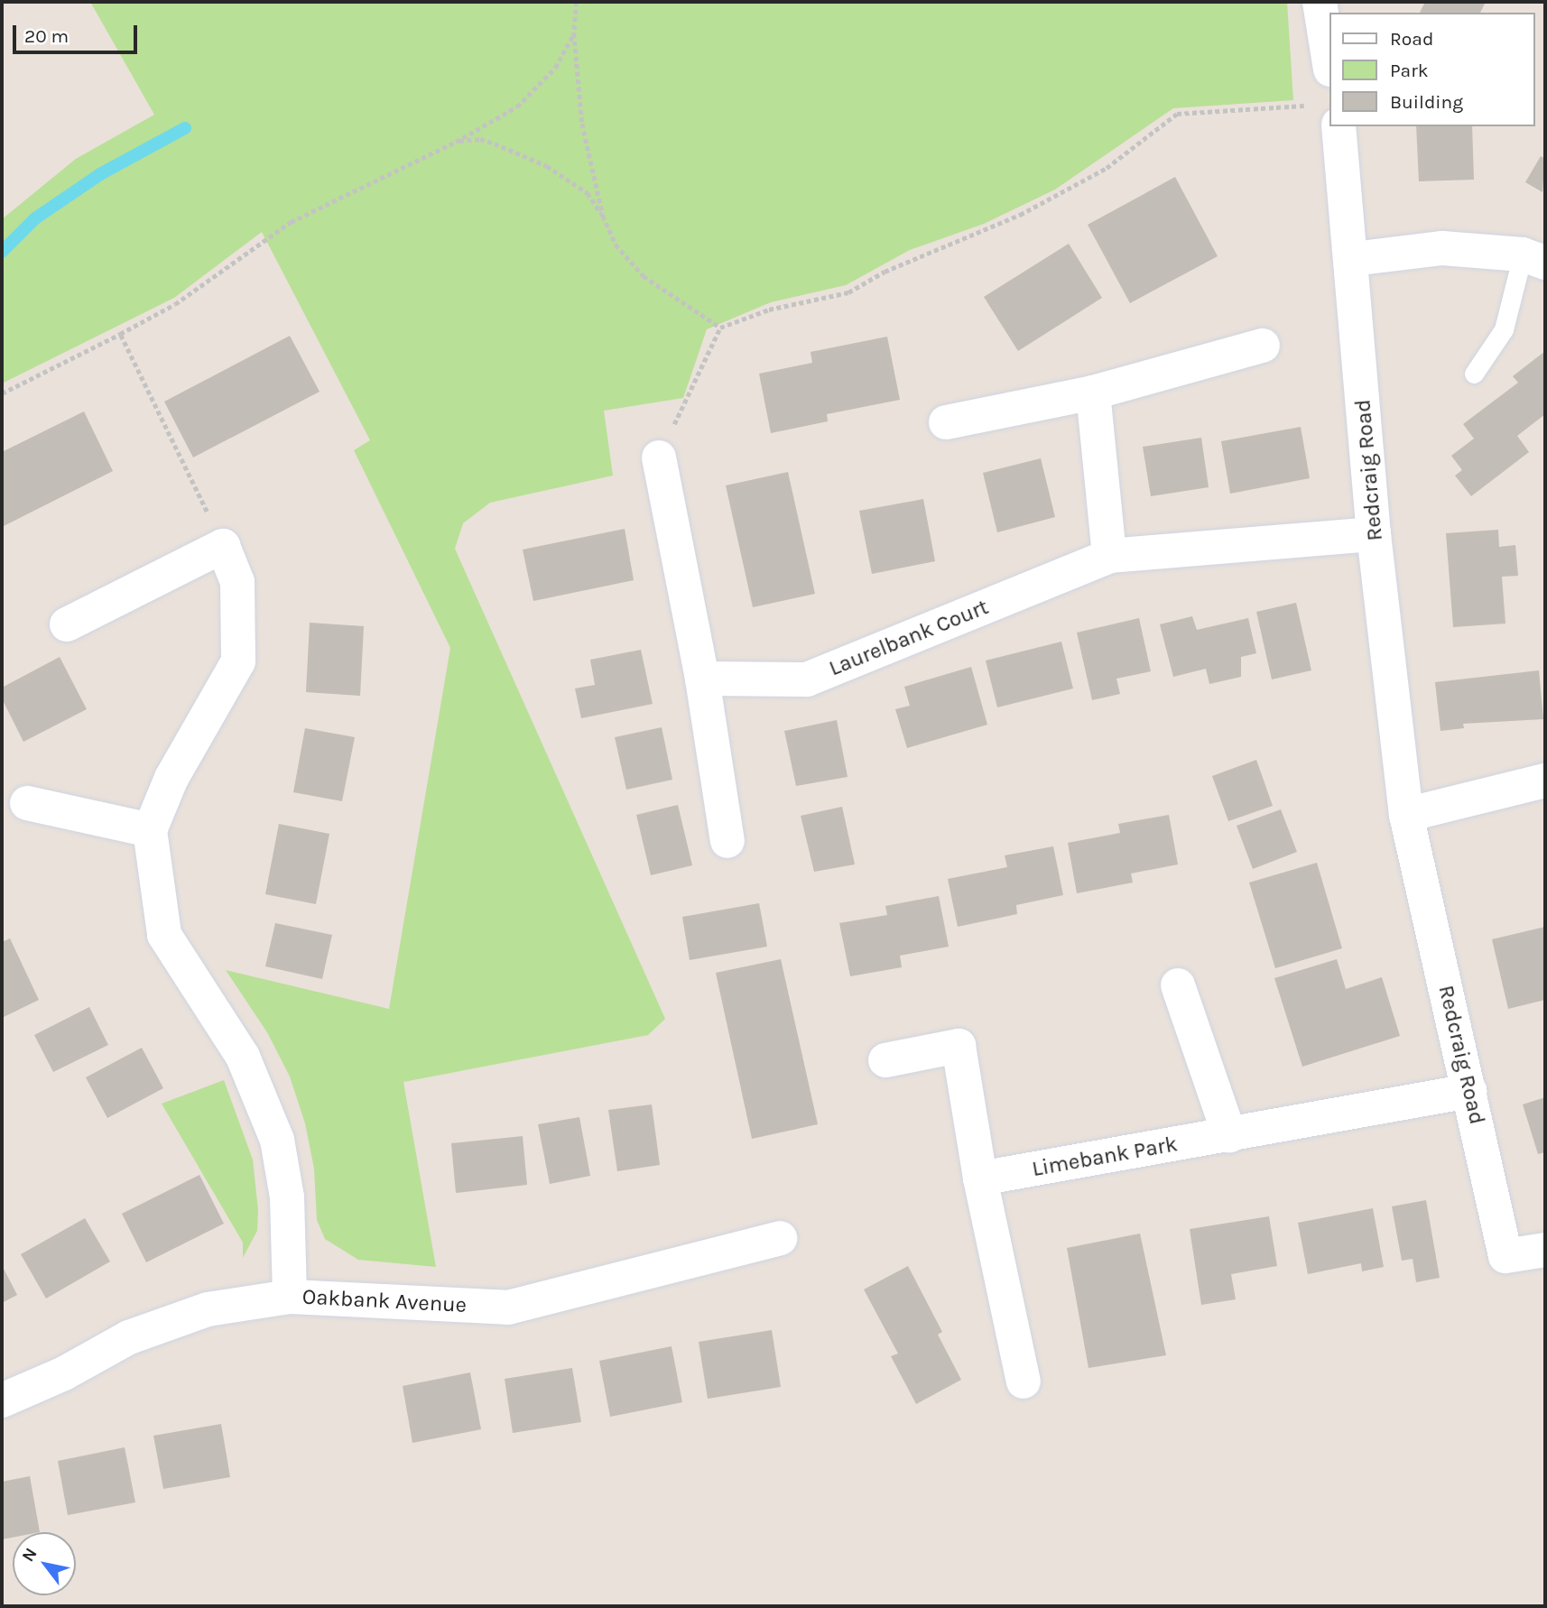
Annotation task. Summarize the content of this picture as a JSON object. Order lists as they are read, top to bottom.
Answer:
{
  "streets": {
    "street": [
      "Redcraig Road",
      "Laurelbank Court",
      "Limebank Park",
      "Oakbank Avenue"
    ]
  },
  "crossings": [
    ["Redcraig Road", "Laurelbank Court"],
    ["Redcraig Road", "Limebank Park"]
  ],
  "legend": ["Road", "Park", "Building"],
  "scale_bar": "20 m",
  "north": "top left"
}
